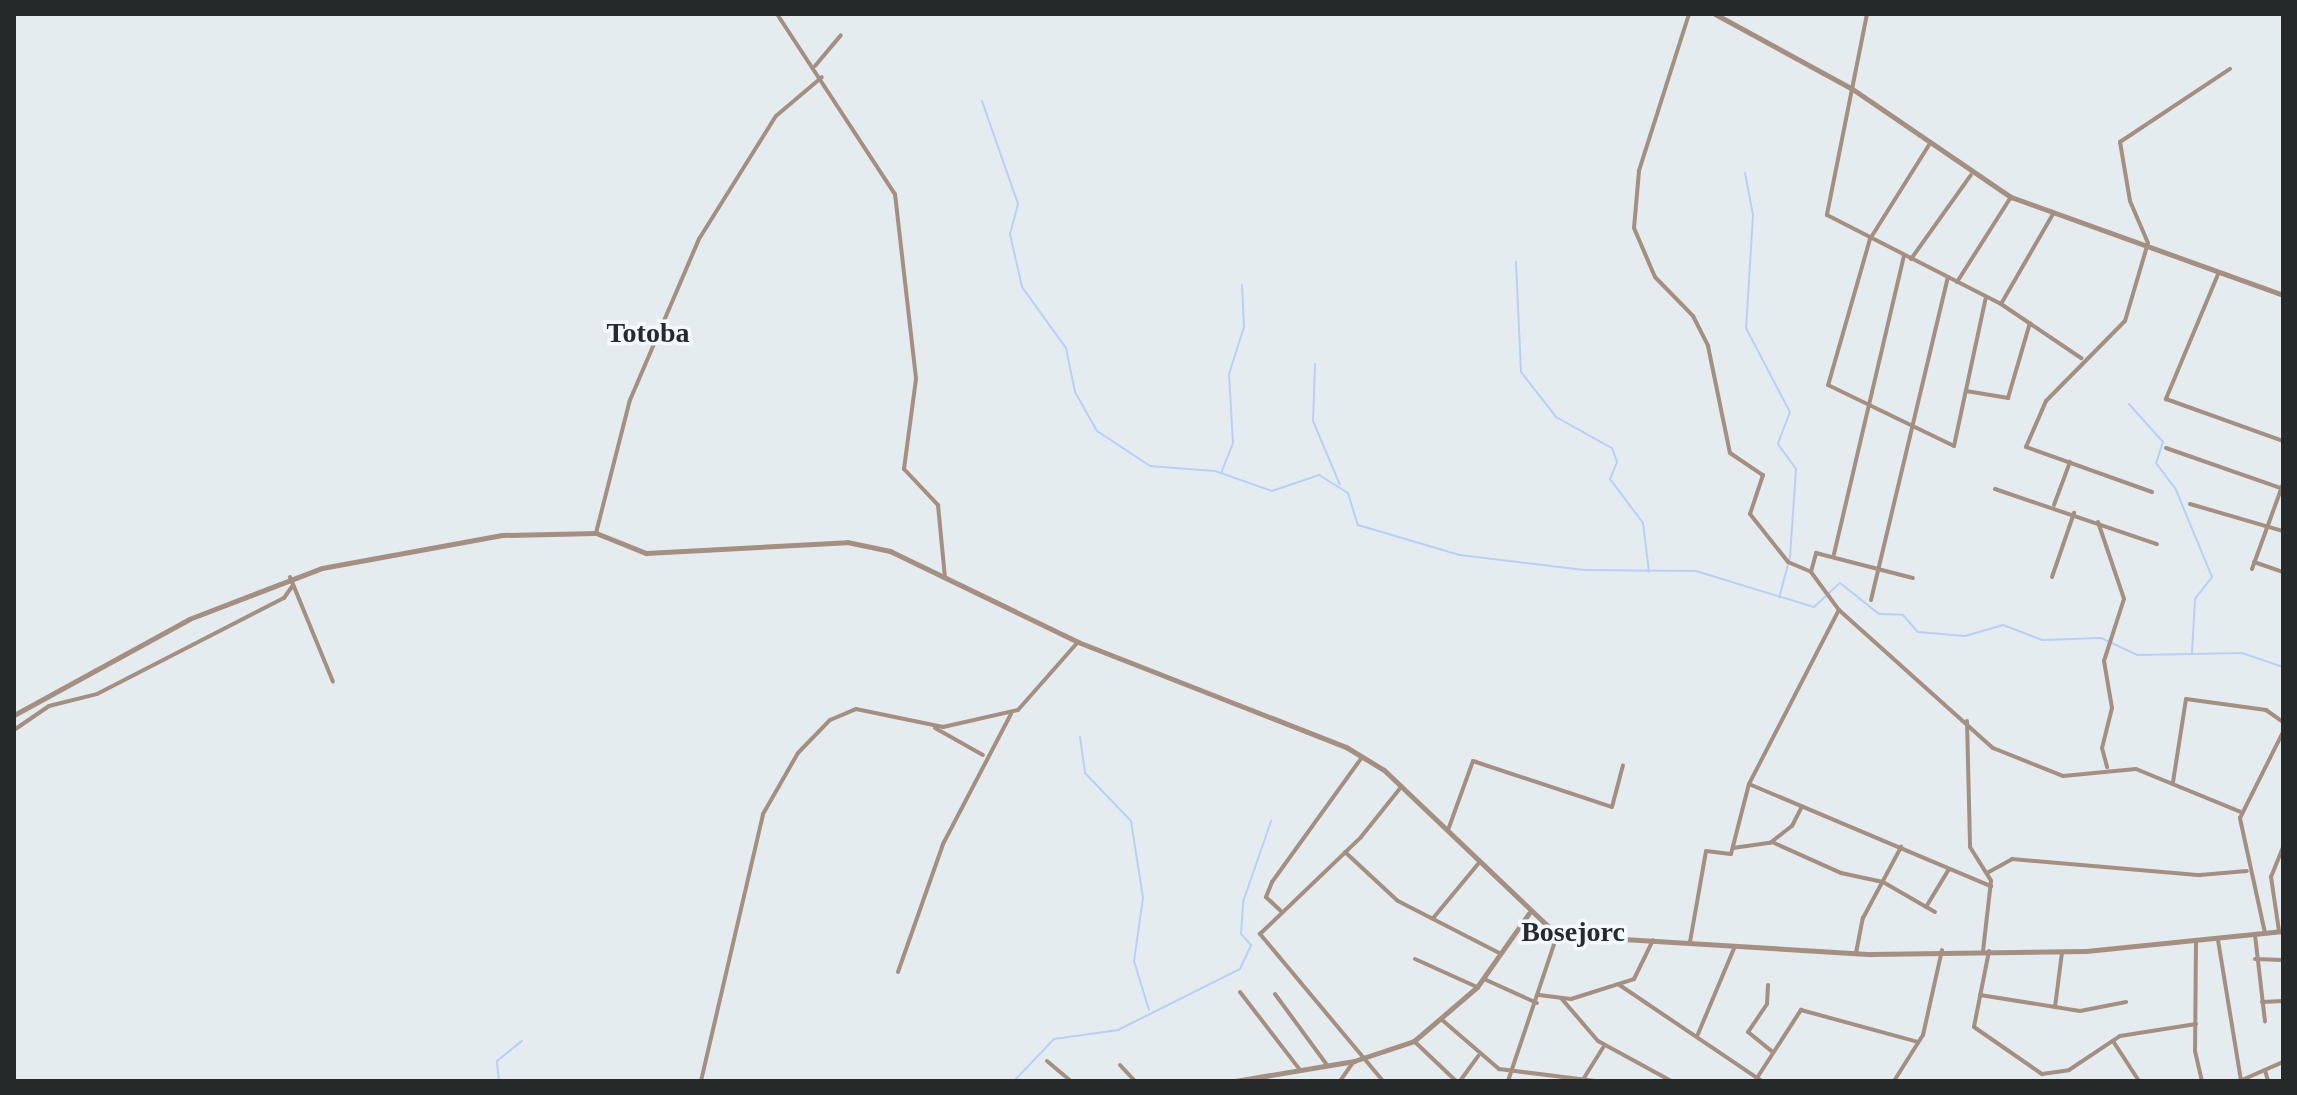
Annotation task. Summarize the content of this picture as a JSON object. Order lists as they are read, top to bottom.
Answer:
{
  "districts": ["Totoba", "Bosejorc"]
}
